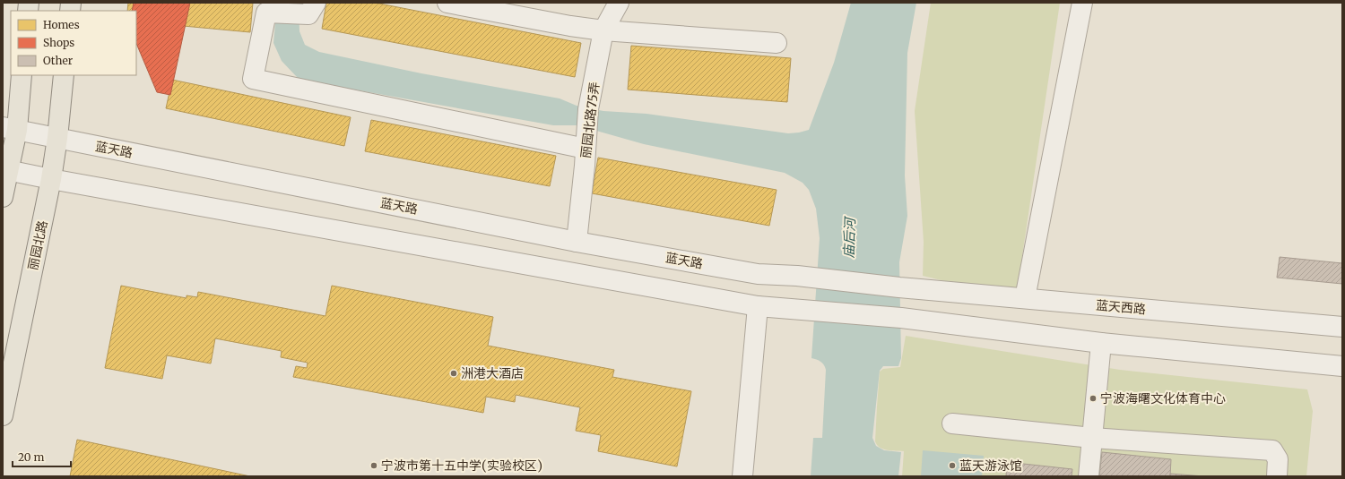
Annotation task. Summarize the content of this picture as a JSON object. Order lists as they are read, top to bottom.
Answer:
{
  "streets": {
    "main road": ["丽园北路"],
    "street": ["丽园北路75弄", "蓝天路", "蓝天西路"]
  },
  "crossings": [
    ["丽园北路75弄", "蓝天路"],
    ["蓝天路", "丽园北路"],
    ["蓝天路", "蓝天西路"]
  ],
  "water": ["庙后河"],
  "places": [
    "洲港大酒店",
    "宁波海曙文化体育中心",
    "宁波市第十五中学(实验校区)",
    "蓝天游泳馆"
  ],
  "legend": ["Homes", "Shops", "Other"],
  "scale_bar": "20 m"
}
